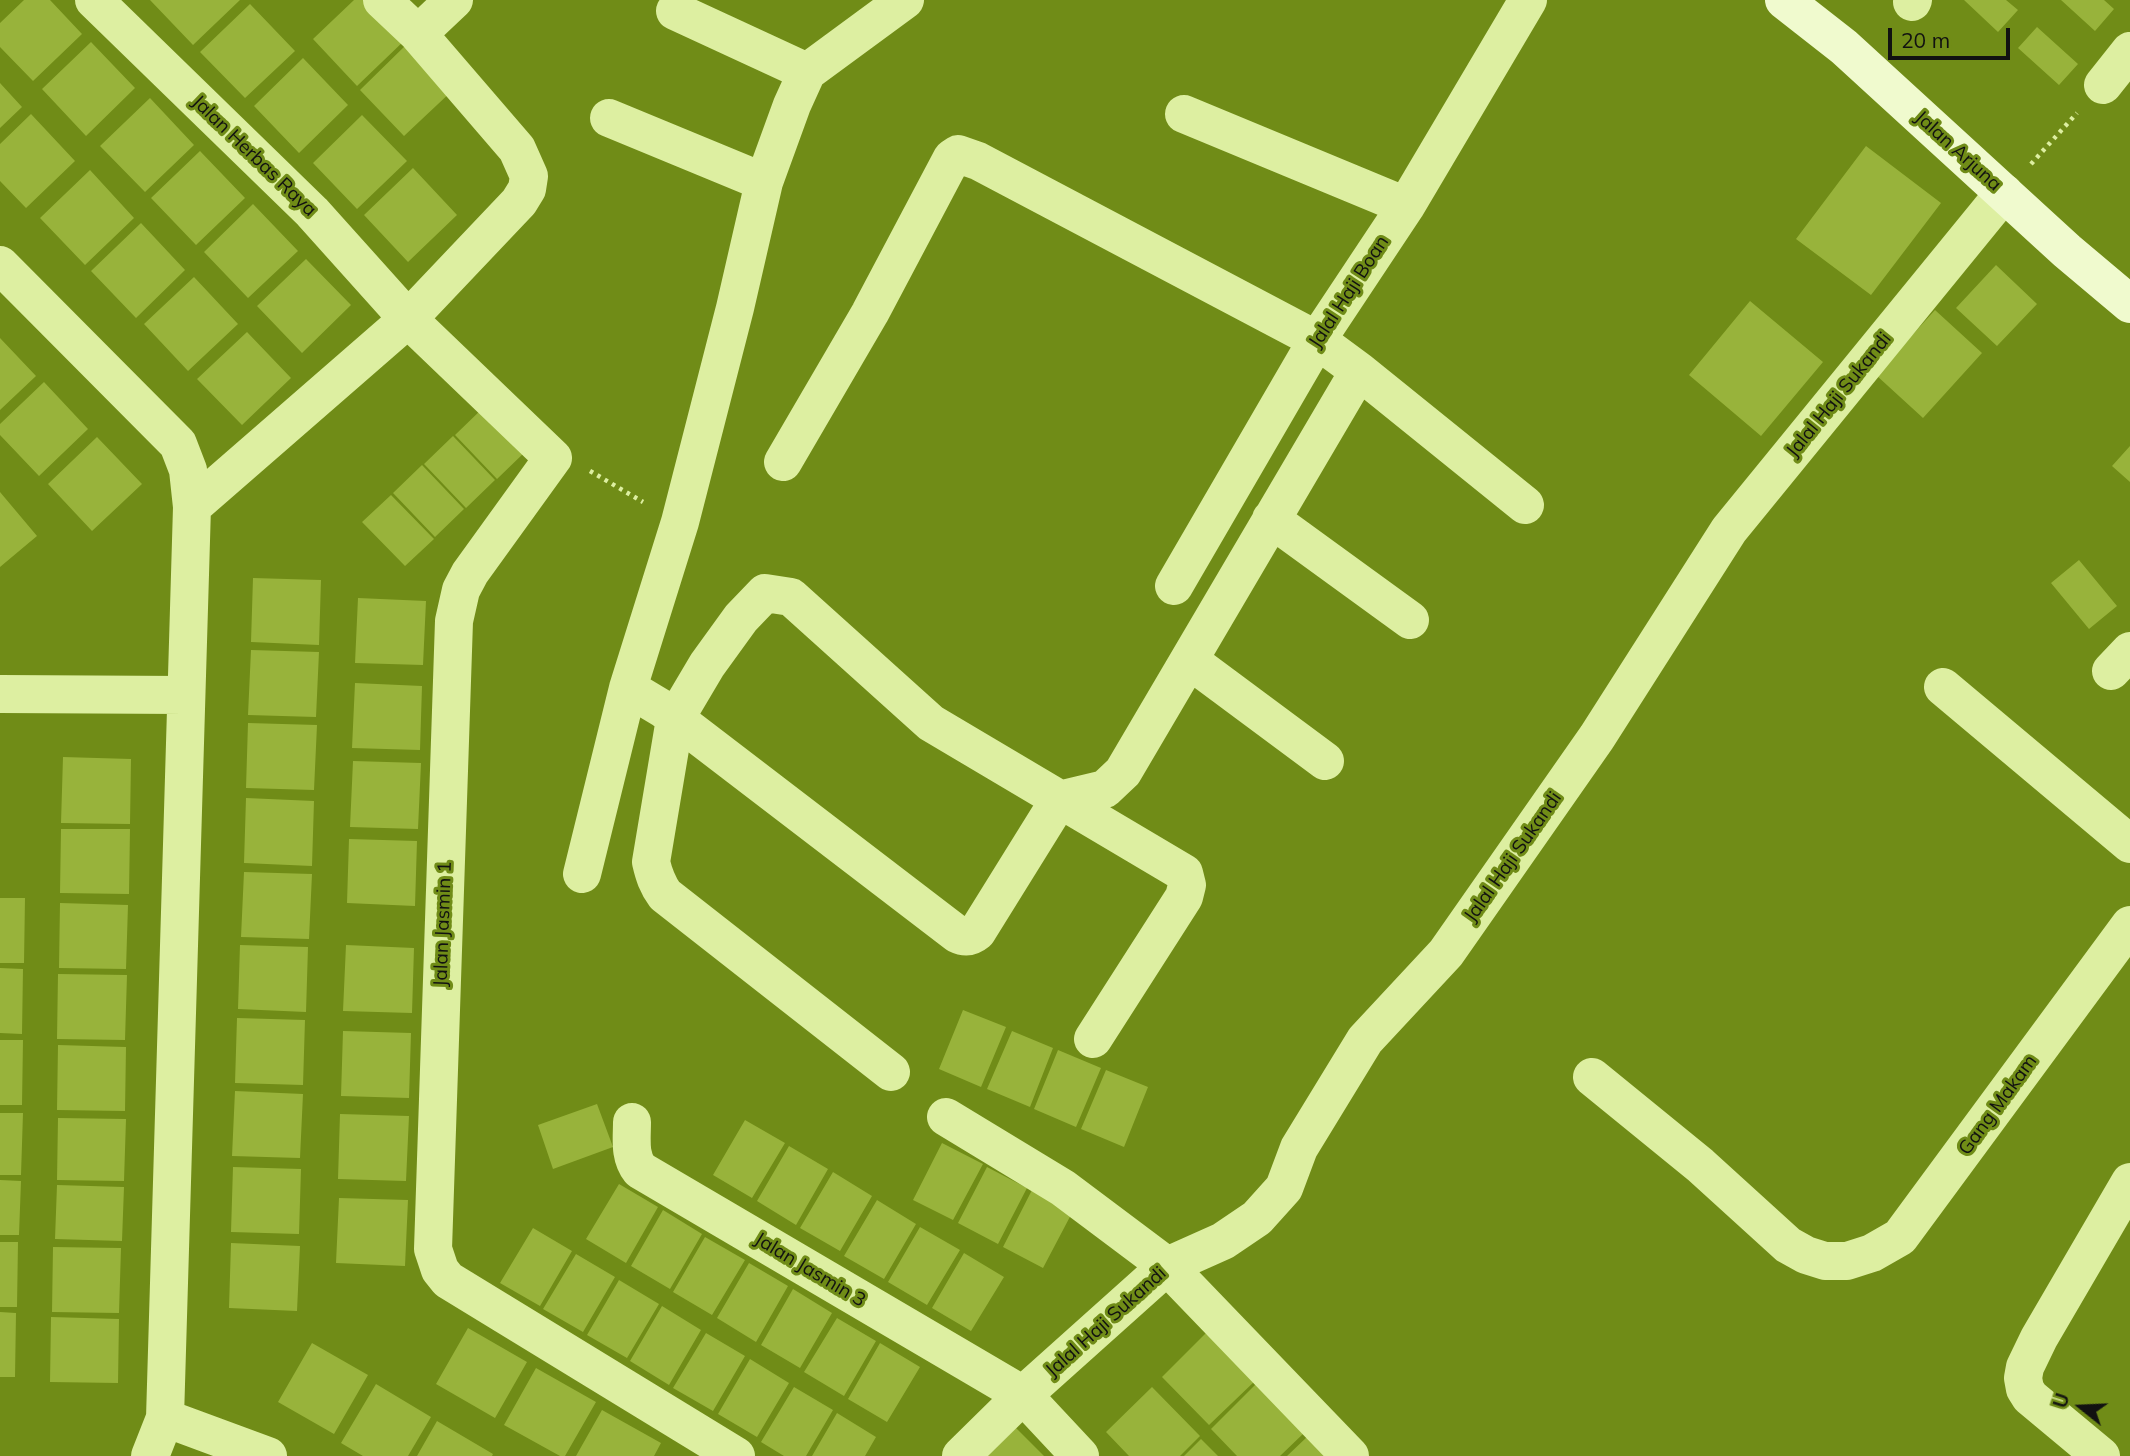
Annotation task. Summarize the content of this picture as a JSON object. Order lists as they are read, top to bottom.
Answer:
{
  "streets": {
    "street": [
      "Jalan Arjuna",
      "Jalan Herbas Raya",
      "Jalal Haji Boan",
      "Jalal Haji Sukandi",
      "Jalan Jasmin 1",
      "Gang Makam",
      "Jalan Jasmin 3"
    ]
  },
  "crossings": [
    ["Jalan Arjuna", "Jalal Haji Sukandi"],
    ["Jalal Haji Sukandi", "Jalan Jasmin 3"]
  ],
  "scale_bar": "20 m",
  "north": "left"
}
